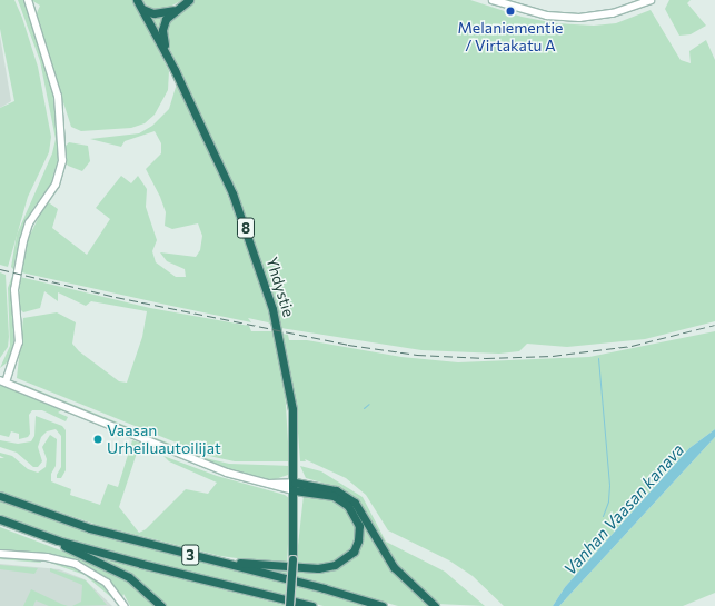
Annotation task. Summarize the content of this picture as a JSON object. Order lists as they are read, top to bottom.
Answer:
{
  "streets": {
    "highway": ["8", "Yhdystie", "3"]
  },
  "water": ["Vanhan Vaasan kanava"],
  "places": ["Melaniementie / Virtakatu A", "Vaasan Urheiluautoilijat"]
}
